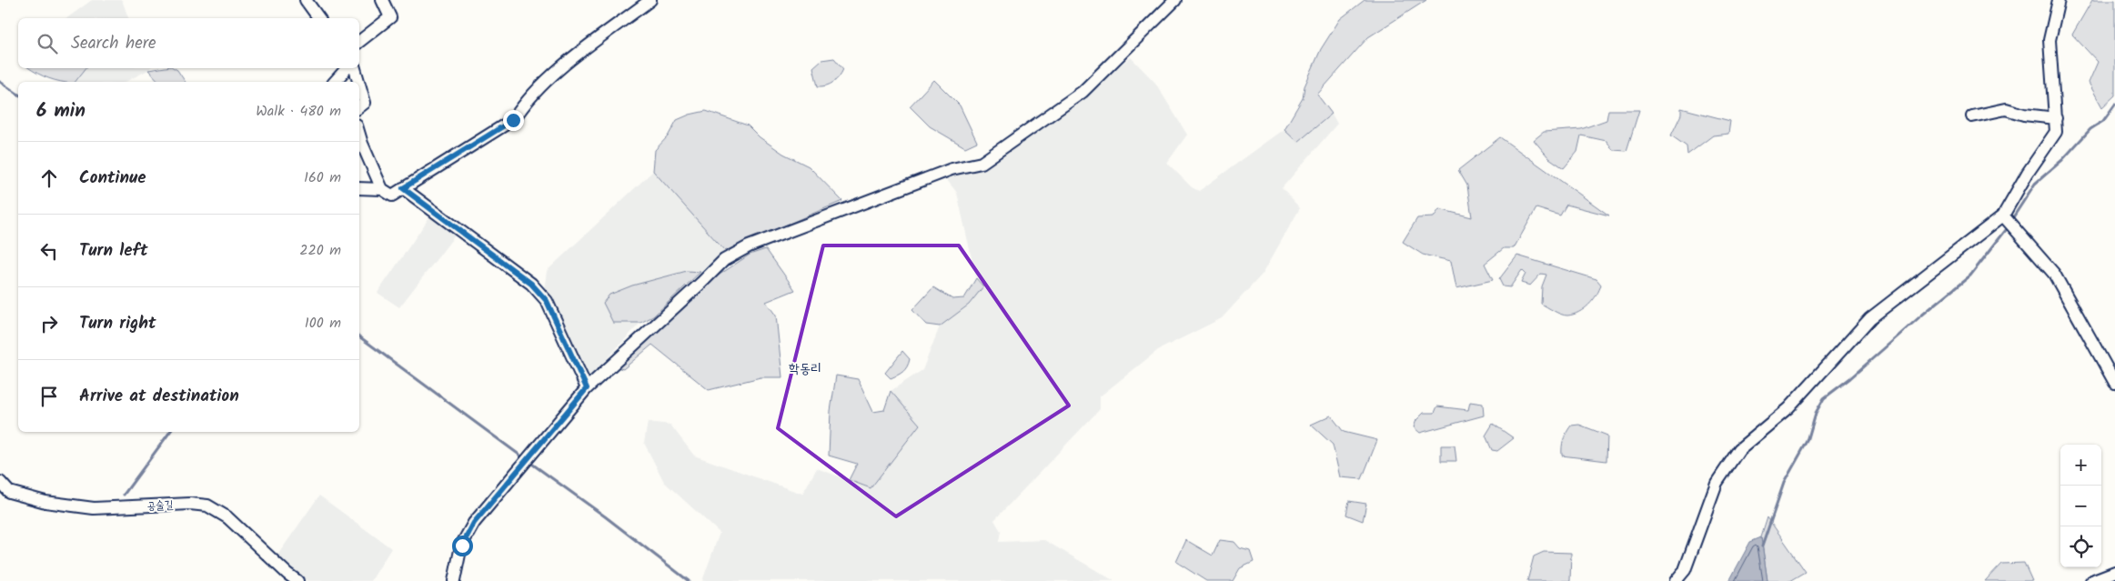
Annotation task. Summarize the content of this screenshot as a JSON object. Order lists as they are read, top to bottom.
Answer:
{
  "streets": {
    "street": ["공술길"]
  },
  "districts": ["학동리"],
  "page": {
    "search": "Search here",
    "heading": ["6 min", "Walk · 480 m"],
    "list": [
      ["Continue", "160 m"],
      ["Turn left", "220 m"],
      ["Turn right", "100 m"],
      "Arrive at destination"
    ],
    "map_buttons": ["+", "−"]
  }
}
